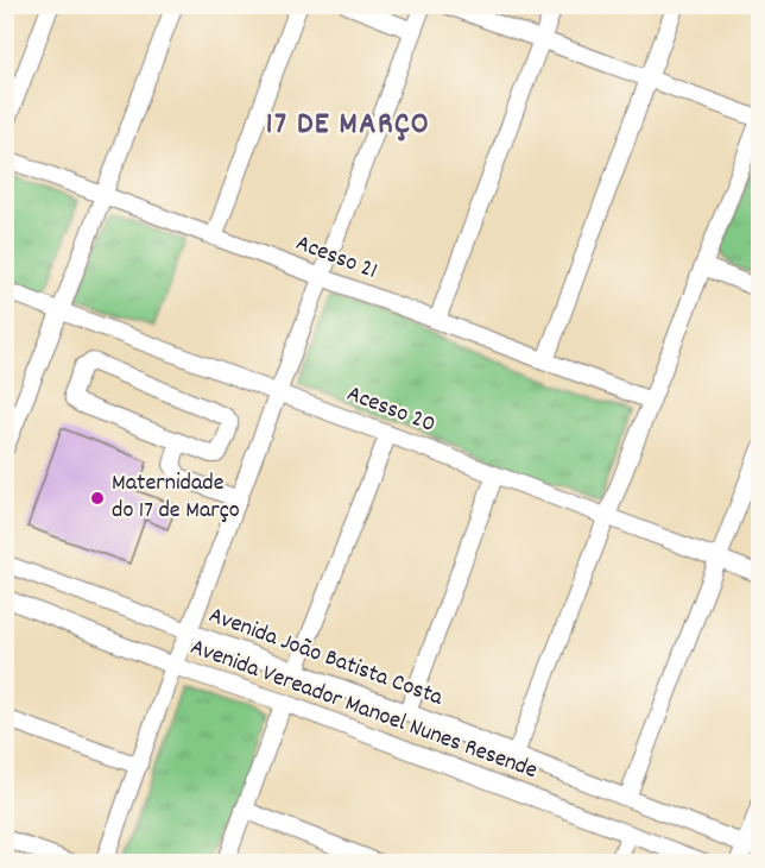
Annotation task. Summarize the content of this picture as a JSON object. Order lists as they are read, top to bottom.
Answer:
{
  "streets": {
    "street": [
      "Acesso 21",
      "Acesso 20",
      "Avenida João Batista Costa",
      "Avenida Vereador Manoel Nunes Resende"
    ]
  },
  "districts": ["17 DE MARÇO"],
  "places": ["Maternidade do 17 de Março"]
}
